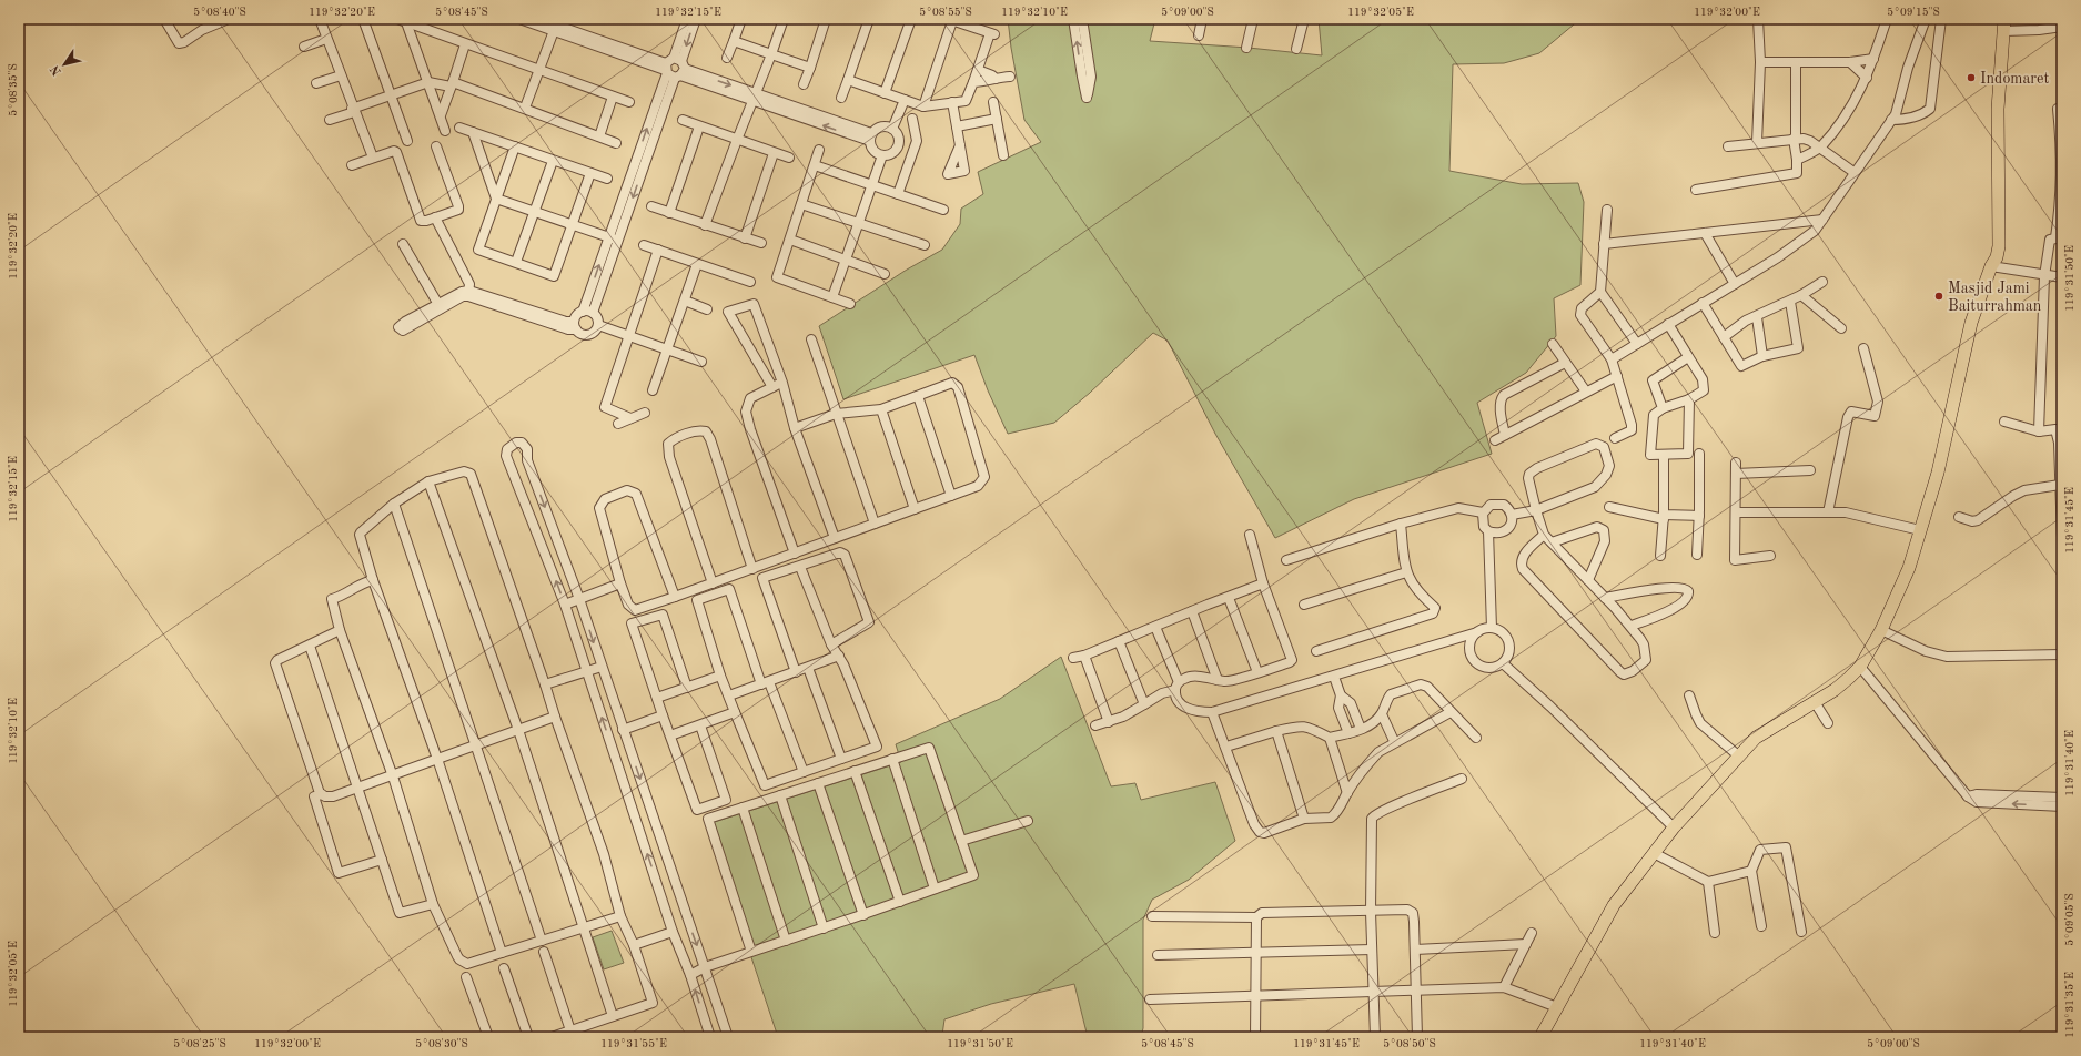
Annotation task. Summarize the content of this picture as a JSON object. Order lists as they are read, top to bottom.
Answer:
{
  "places": ["Indomaret", "Masjid Jami Baiturrahman"],
  "north": "bottom left",
  "coordinates": [
    "5°08'40\"S",
    "119°32'20\"E",
    "5°08'45\"S",
    "119°32'15\"E",
    "5°08'55\"S",
    "119°32'10\"E",
    "5°09'00\"S",
    "119°32'05\"E",
    "119°32'00\"E",
    "5°09'15\"S",
    "5°08'35\"S",
    "119°31'50\"E",
    "119°31'45\"E",
    "119°31'40\"E",
    "5°09'05\"S",
    "119°31'35\"E",
    "5°08'25\"S",
    "5°08'30\"S",
    "119°31'55\"E",
    "5°08'50\"S"
  ]
}
